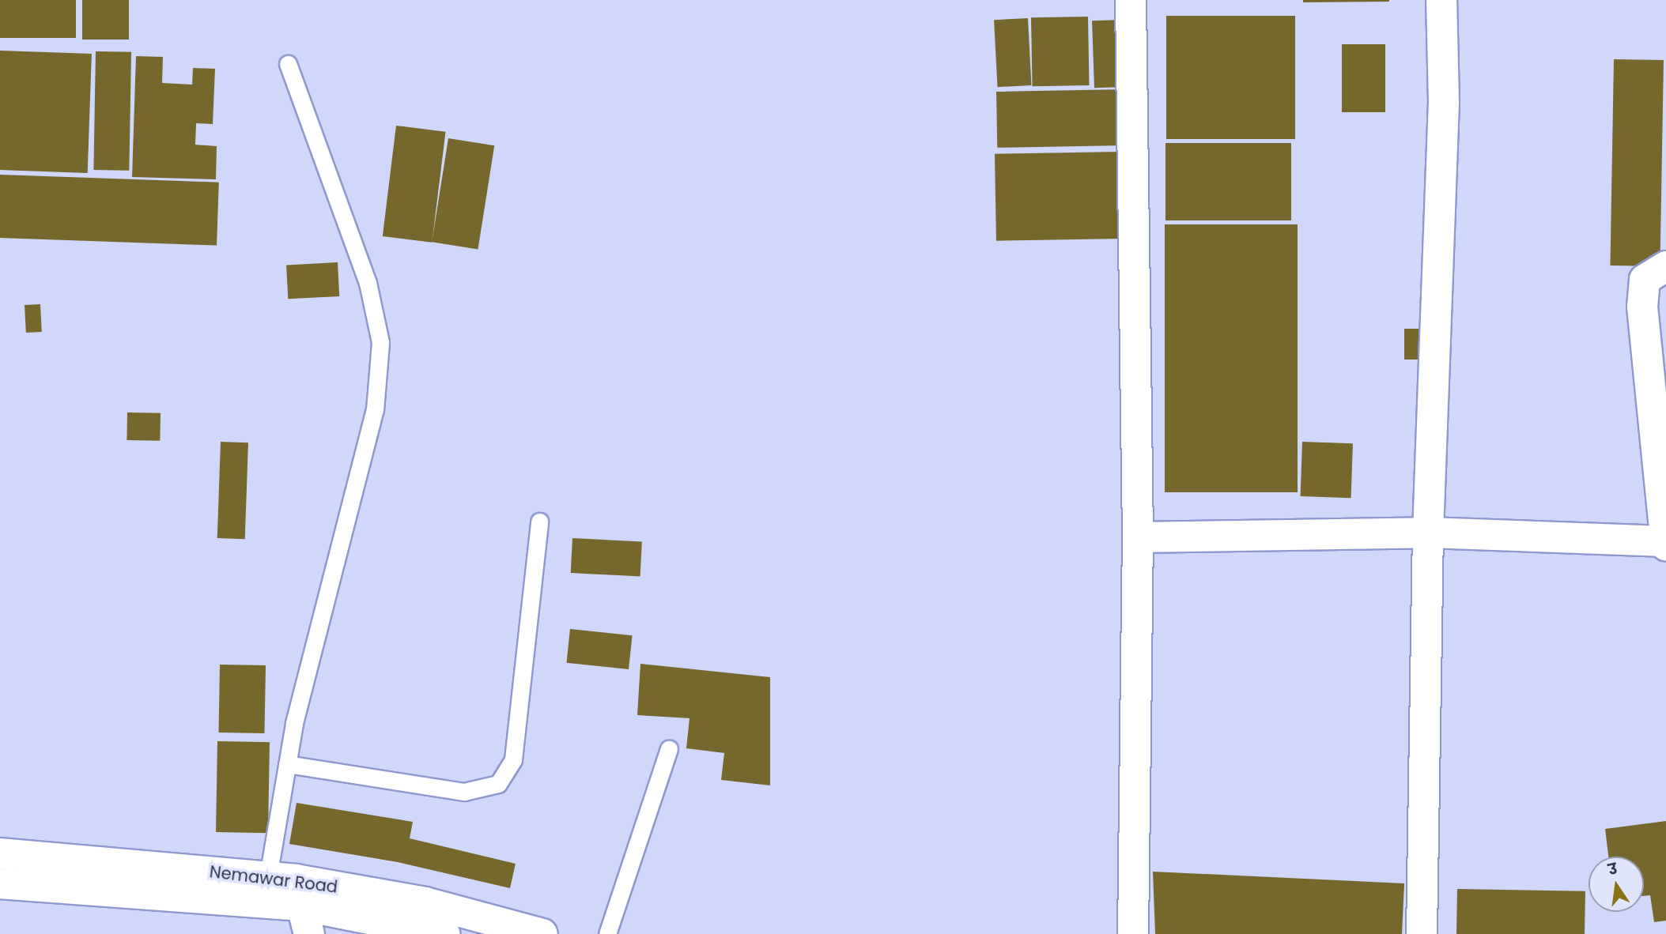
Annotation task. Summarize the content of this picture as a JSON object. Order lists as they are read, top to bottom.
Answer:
{
  "streets": {
    "main road": ["Nemawar Road"]
  },
  "north": "top"
}
